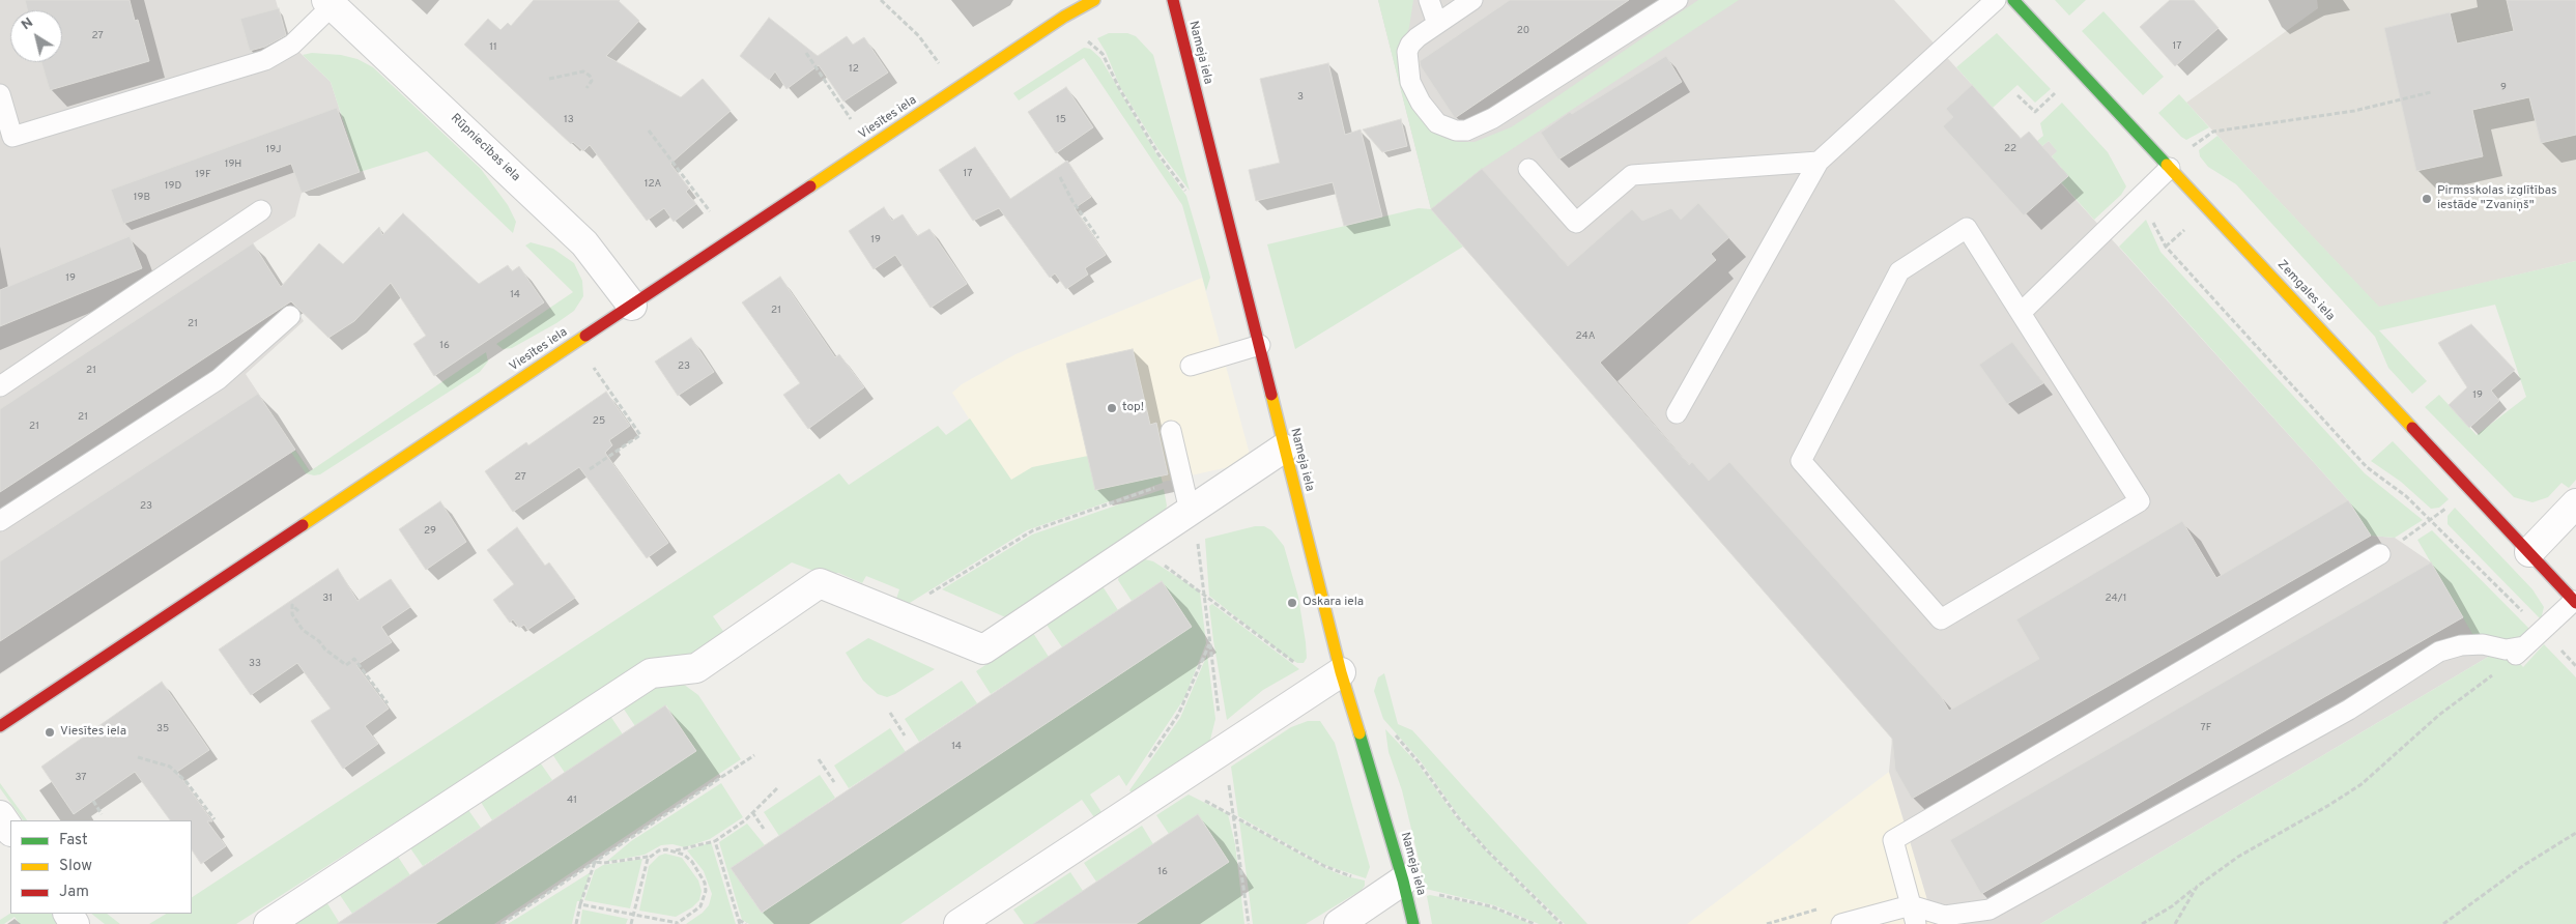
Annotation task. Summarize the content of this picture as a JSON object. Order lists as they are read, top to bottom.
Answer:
{
  "streets": {
    "street": [
      "Nameja iela",
      "Viesītes iela",
      "Rūpniecības iela",
      "Zemgales iela"
    ]
  },
  "crossings": [
    ["Viesītes iela", "Rūpniecības iela"]
  ],
  "places": [
    "Pirmsskolas izglītības iestāde \"Zvaniņš\"",
    "top!",
    "Oskara iela",
    "Viesītes iela"
  ],
  "house_numbers": [
    "20",
    "27",
    "17",
    "11",
    "12",
    "9",
    "3",
    "13",
    "15",
    "22",
    "19J",
    "19H",
    "17",
    "19F",
    "12A",
    "19D",
    "19B",
    "19",
    "19",
    "14",
    "21",
    "21",
    "24A",
    "16",
    "23",
    "21",
    "19",
    "21",
    "25",
    "21",
    "27",
    "23",
    "29",
    "31",
    "24/1",
    "33",
    "7F",
    "35",
    "14",
    "37",
    "41",
    "16"
  ],
  "legend": ["Fast", "Slow", "Jam"],
  "north": "top left"
}
